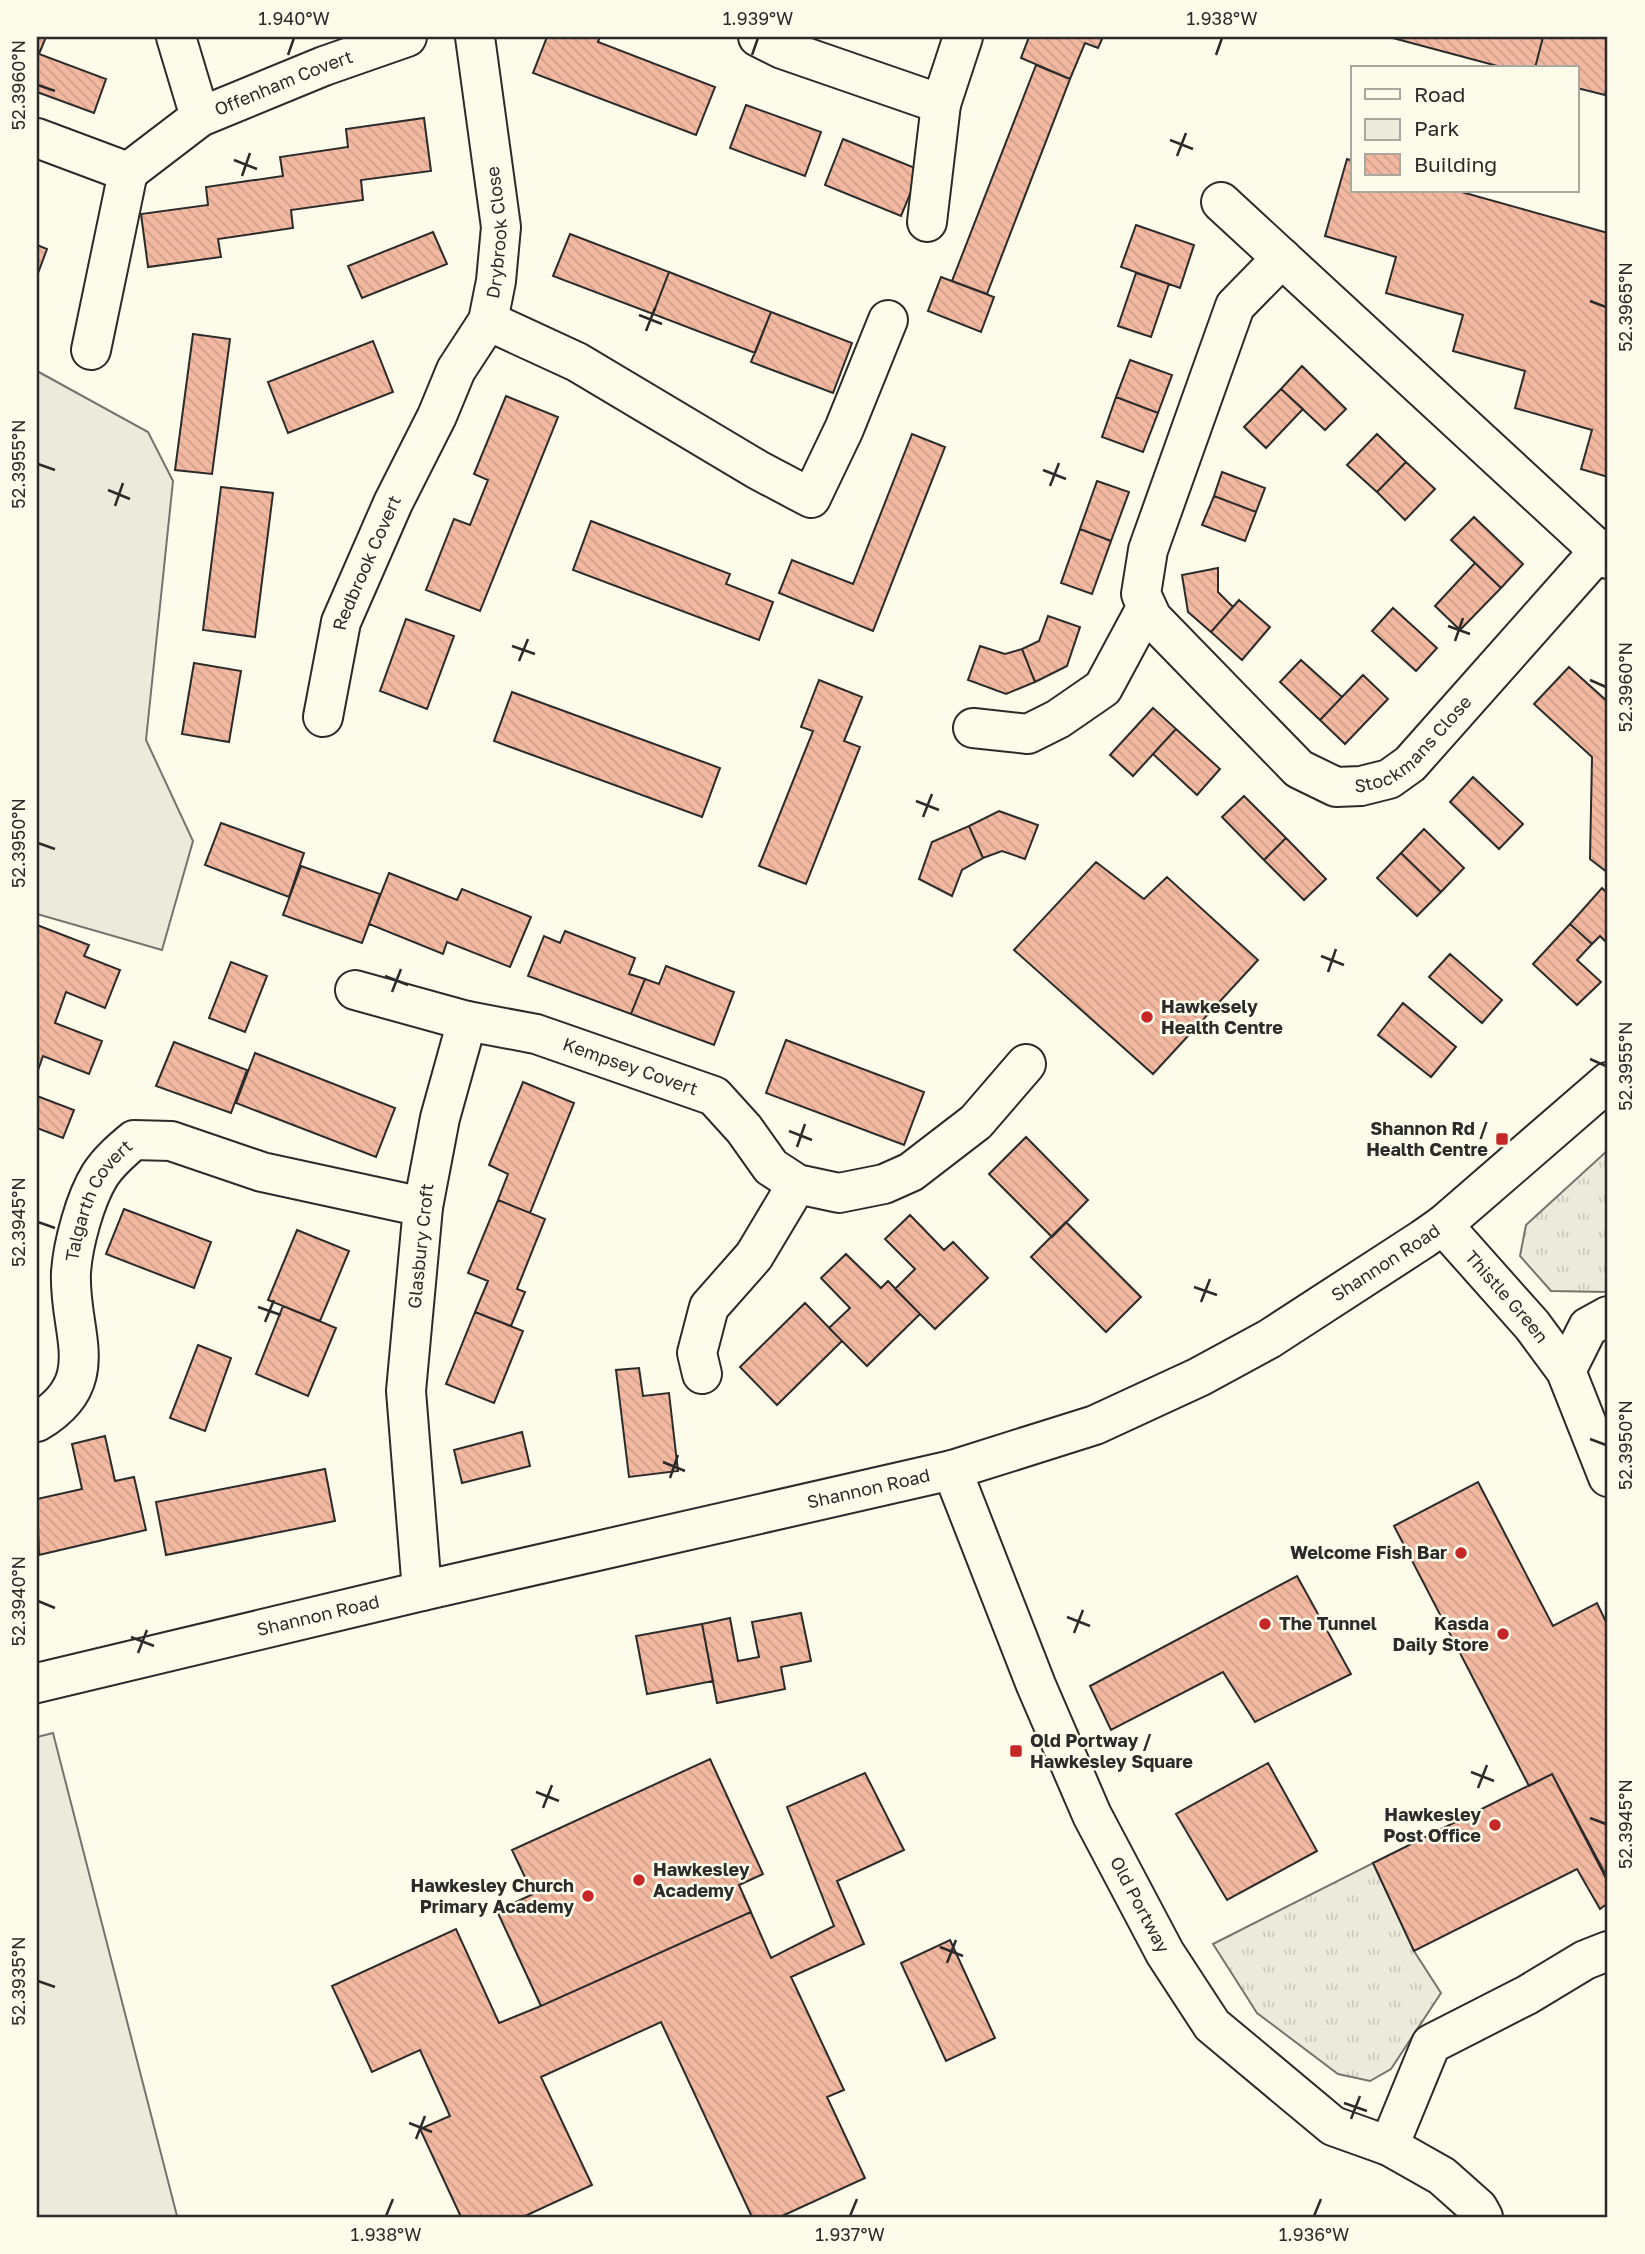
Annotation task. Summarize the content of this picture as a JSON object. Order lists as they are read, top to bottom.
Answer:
{
  "streets": {
    "street": [
      "Offenham Covert",
      "Drybrook Close",
      "Redbrook Covert",
      "Stockmans Close",
      "Kempsey Covert",
      "Talgarth Covert",
      "Glasbury Croft",
      "Shannon Road",
      "Thistle Green",
      "Old Portway"
    ]
  },
  "crossings": [
    ["Drybrook Close", "Redbrook Covert"],
    ["Kempsey Covert", "Glasbury Croft"],
    ["Talgarth Covert", "Glasbury Croft"],
    ["Glasbury Croft", "Shannon Road"],
    ["Shannon Road", "Thistle Green"],
    ["Shannon Road", "Old Portway"]
  ],
  "places": {
    "other": [
      "Hawkesely Health Centre",
      "Welcome Fish Bar",
      "The Tunnel",
      "Kasda Daily Store",
      "Hawkesley Post Office",
      "Hawkesley Academy",
      "Hawkesley Church Primary Academy"
    ],
    "transit": ["Shannon Rd / Health Centre", "Old Portway / Hawkesley Square"]
  },
  "legend": ["Road", "Park", "Building"],
  "coordinates": [
    "1.940°W",
    "1.939°W",
    "1.938°W",
    "52.3960°N",
    "52.3965°N",
    "52.3955°N",
    "52.3950°N",
    "52.3945°N",
    "52.3940°N",
    "52.3935°N",
    "1.937°W",
    "1.936°W"
  ]
}
